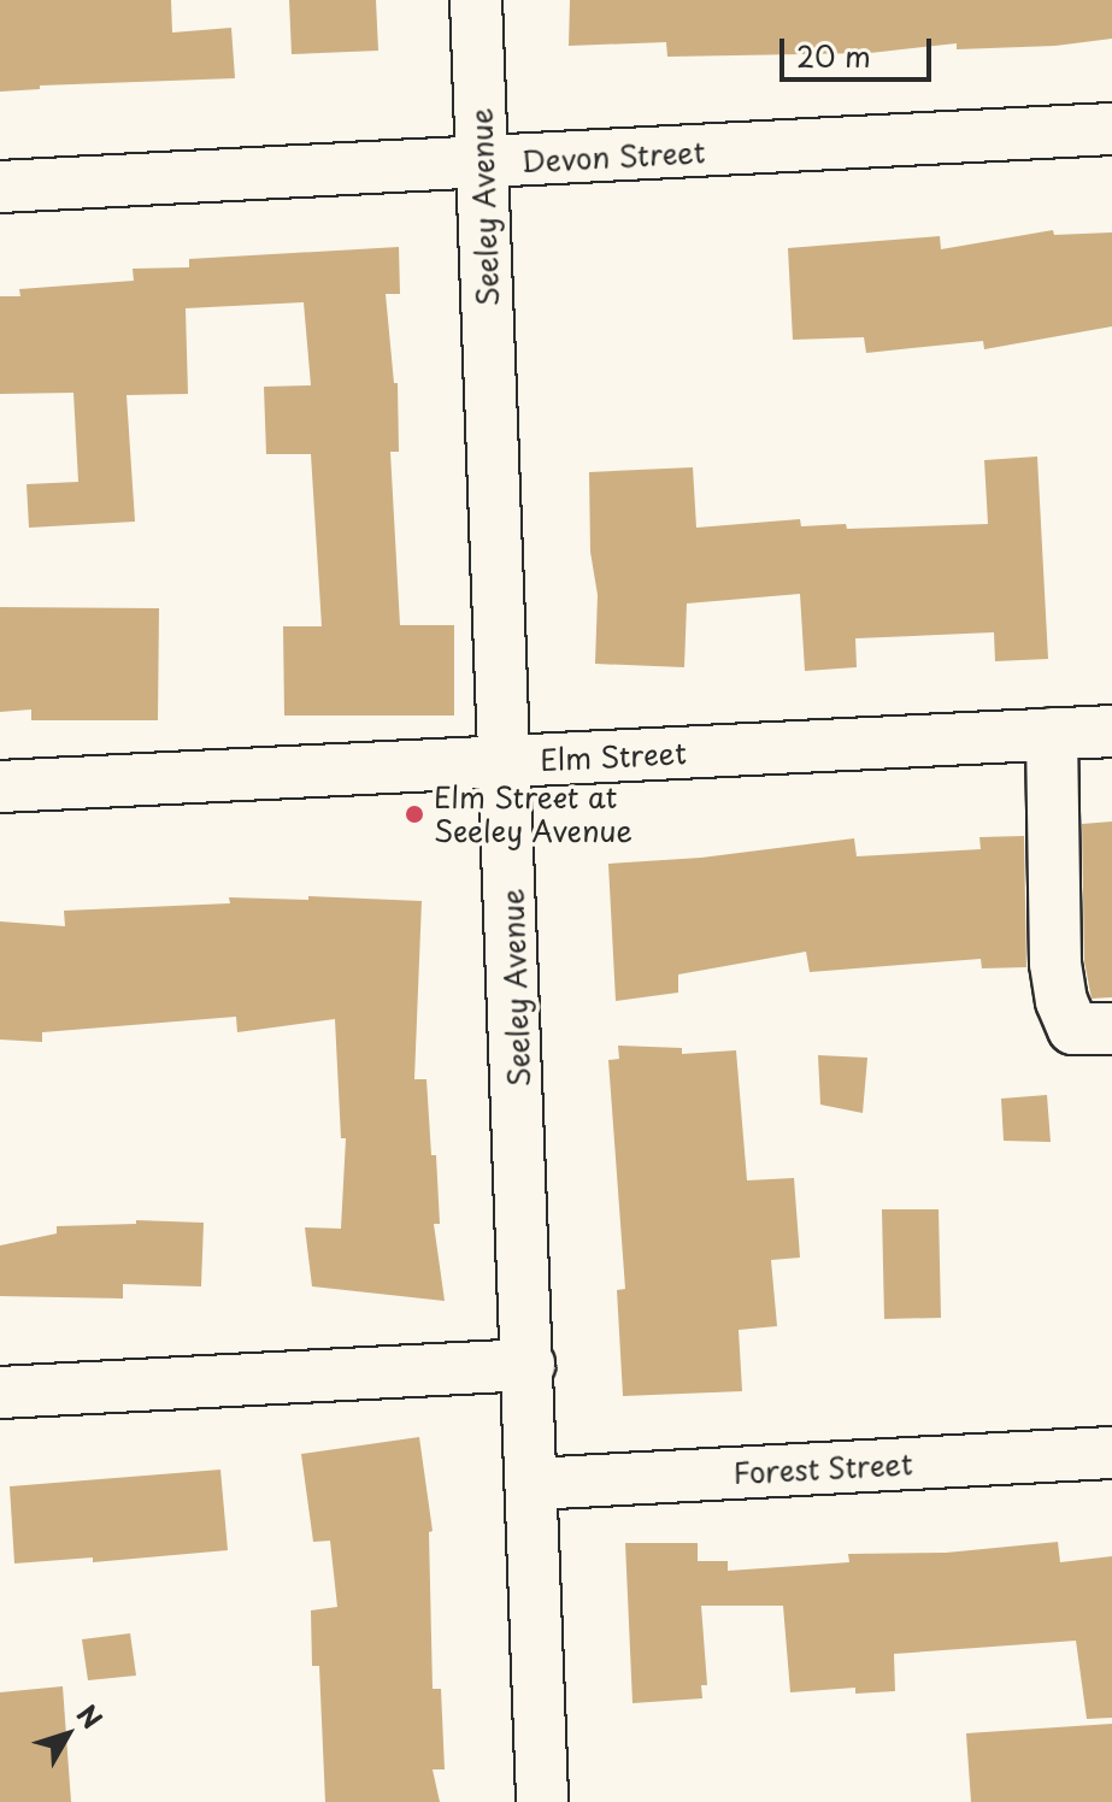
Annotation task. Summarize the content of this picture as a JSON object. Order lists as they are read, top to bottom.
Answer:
{
  "streets": {
    "street": [
      "Devon Street",
      "Seeley Avenue",
      "Elm Street",
      "Forest Street"
    ]
  },
  "crossings": [
    ["Devon Street", "Seeley Avenue"],
    ["Seeley Avenue", "Elm Street"],
    ["Seeley Avenue", "Forest Street"]
  ],
  "places": ["Elm Street at Seeley Avenue"],
  "scale_bar": "20 m",
  "north": "top right"
}
